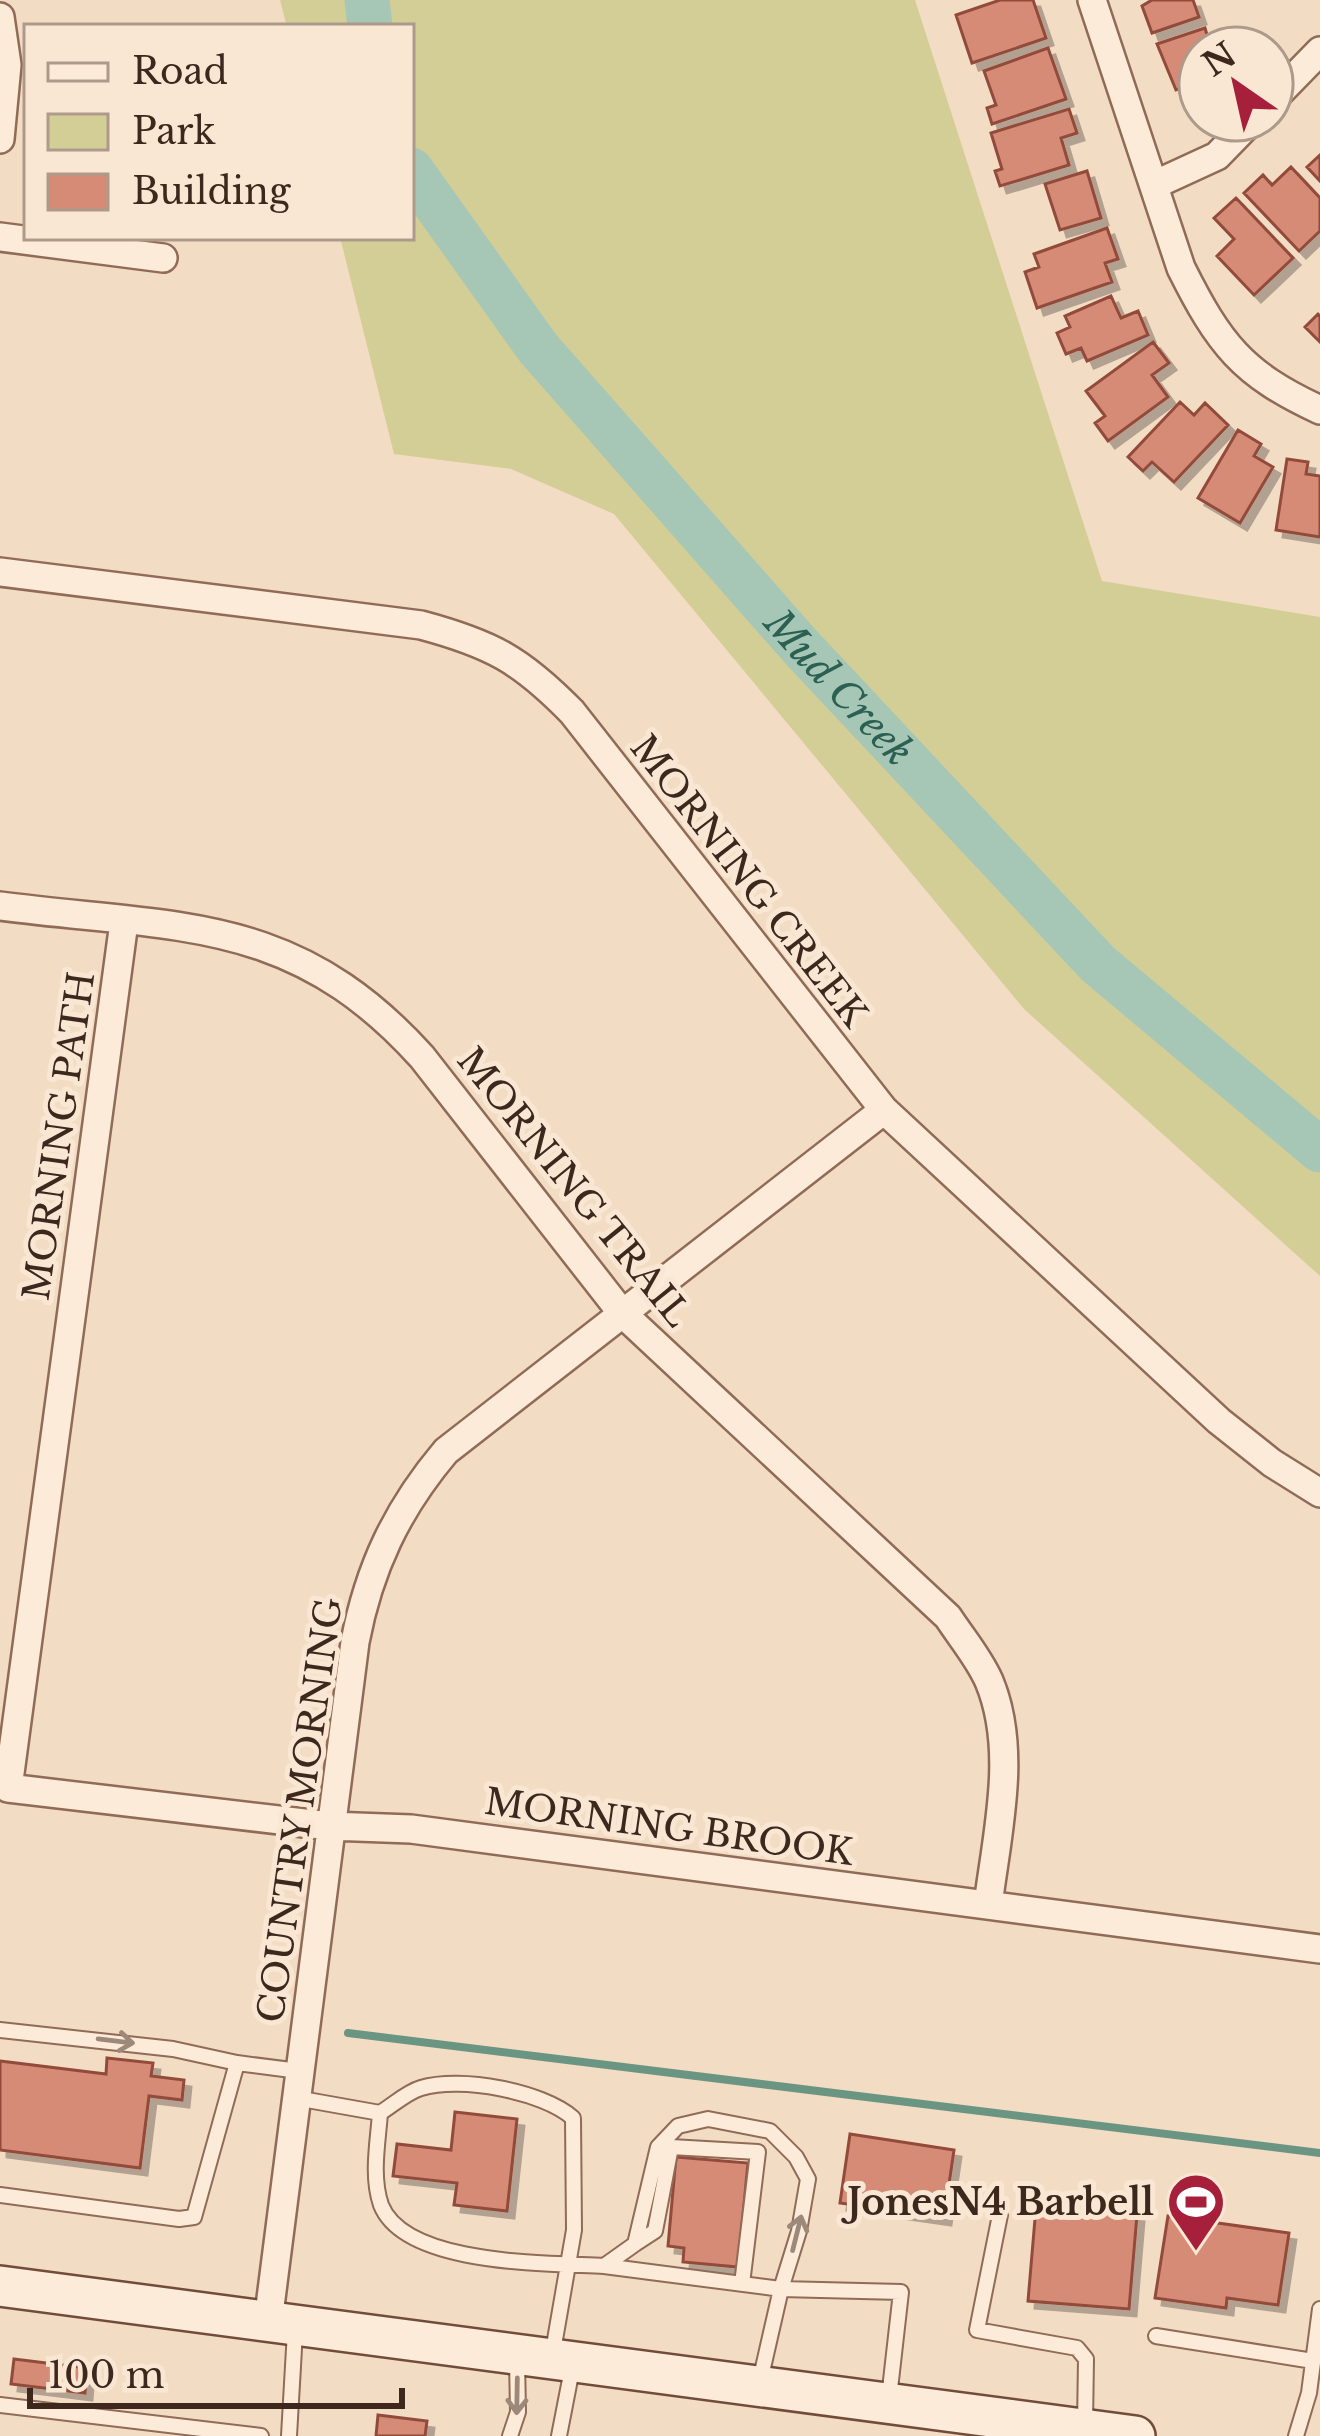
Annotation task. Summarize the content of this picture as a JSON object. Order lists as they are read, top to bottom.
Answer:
{
  "streets": {
    "street": [
      "MORNING CREEK",
      "MORNING PATH",
      "MORNING TRAIL",
      "COUNTRY MORNING",
      "MORNING BROOK"
    ]
  },
  "crossings": [
    ["MORNING CREEK", "COUNTRY MORNING"],
    ["MORNING PATH", "MORNING TRAIL"],
    ["MORNING PATH", "MORNING BROOK"],
    ["MORNING TRAIL", "COUNTRY MORNING"],
    ["MORNING TRAIL", "MORNING BROOK"],
    ["COUNTRY MORNING", "MORNING BROOK"]
  ],
  "water": ["Mud Creek"],
  "places": {
    "sports": ["JonesN4 Barbell"]
  },
  "legend": ["Road", "Park", "Building"],
  "scale_bar": "100 m",
  "north": "top left"
}
